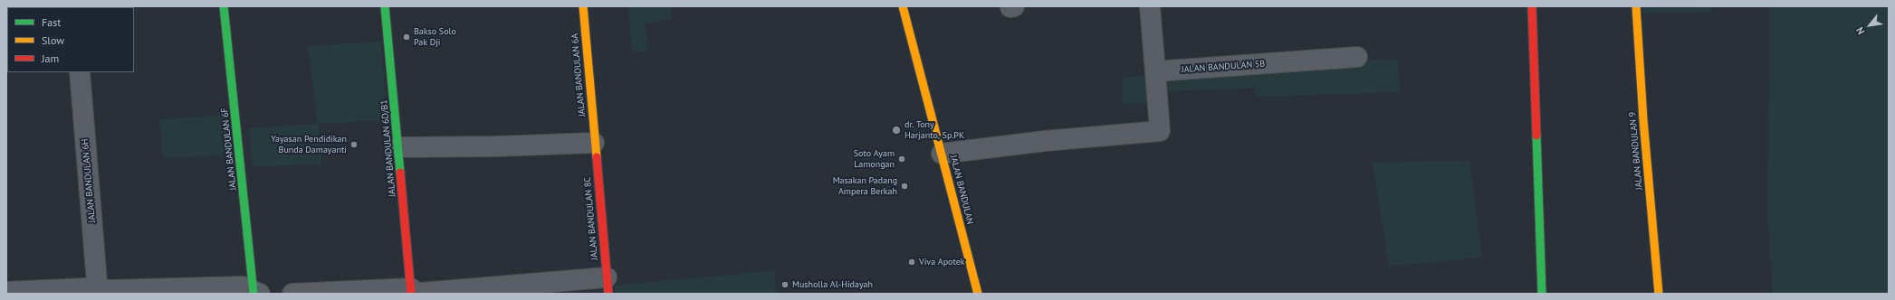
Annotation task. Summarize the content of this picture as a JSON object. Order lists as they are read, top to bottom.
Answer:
{
  "streets": {
    "street": [
      "JALAN BANDULAN 5B",
      "JALAN BANDULAN 6A",
      "JALAN BANDULAN 6D/B1",
      "JALAN BANDULAN 6F",
      "JALAN BANDULAN 9",
      "JALAN BANDULAN 6H",
      "JALAN BANDULAN",
      "JALAN BANDULAN 8C"
    ]
  },
  "crossings": [
    ["JALAN BANDULAN 6A", "JALAN BANDULAN 8C"]
  ],
  "places": [
    "Bakso Solo Pak Dji",
    "dr. Tony Harjanto, Sp.PK",
    "Yayasan Pendidikan Bunda Damayanti",
    "Soto Ayam Lamongan",
    "Masakan Padang Ampera Berkah",
    "Viva Apotek",
    "Musholla Al-Hidayah"
  ],
  "legend": ["Fast", "Slow", "Jam"],
  "north": "bottom left"
}
